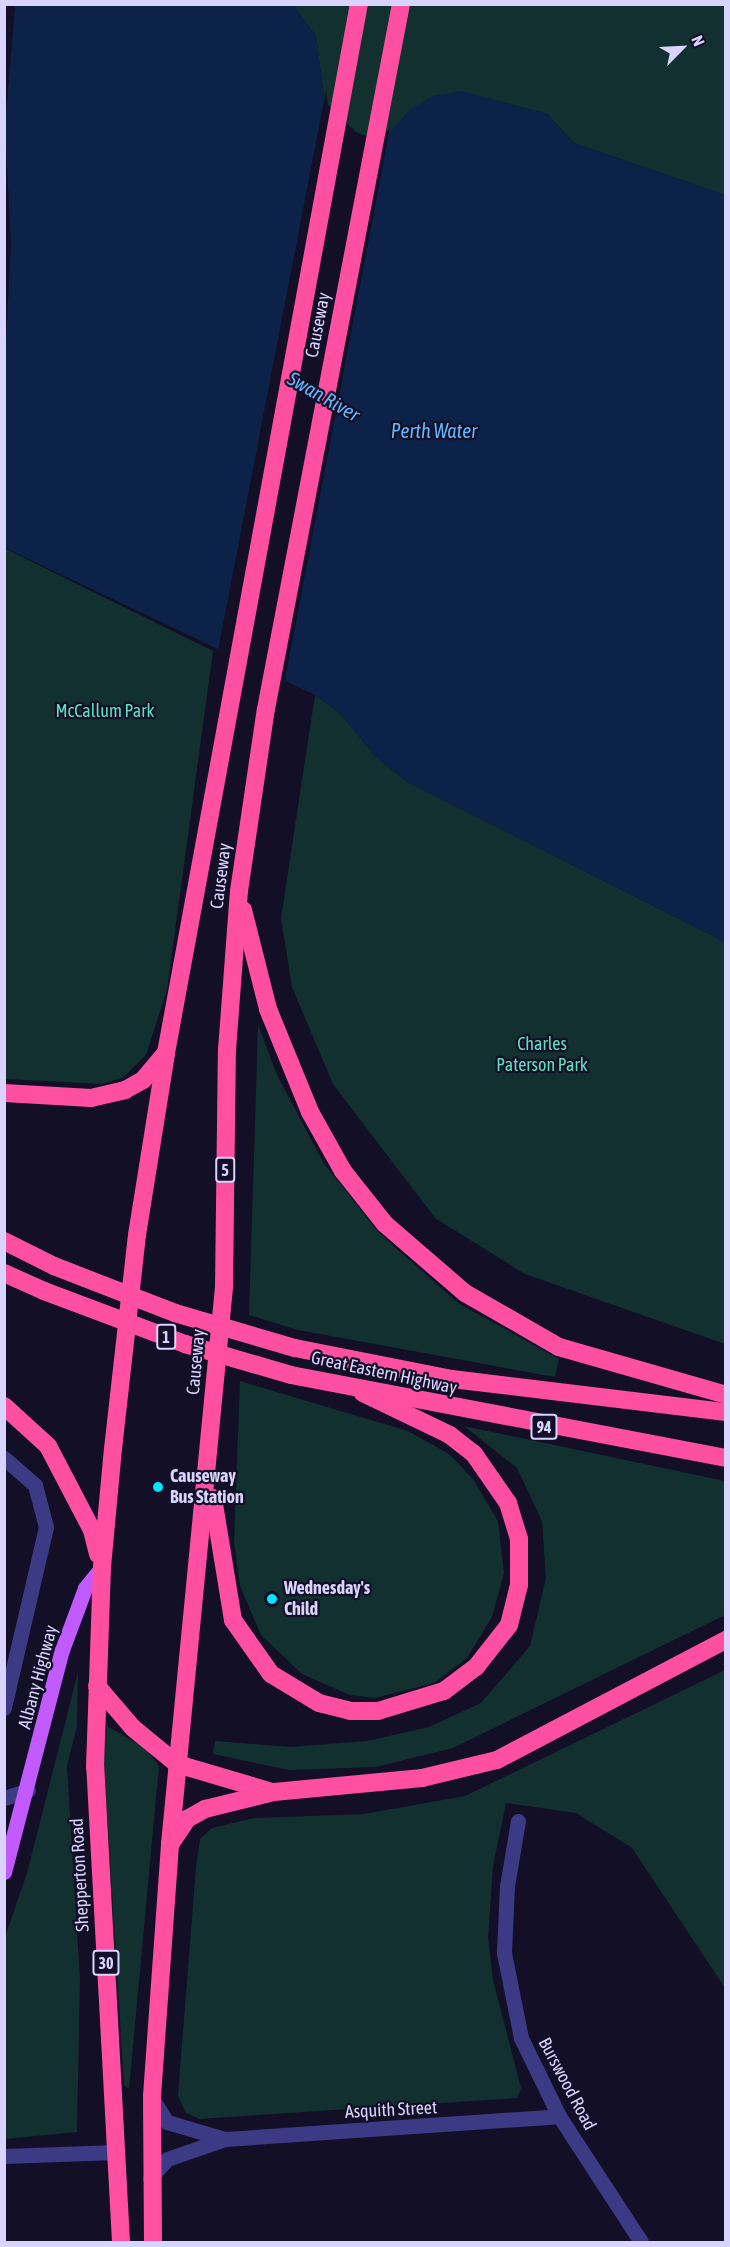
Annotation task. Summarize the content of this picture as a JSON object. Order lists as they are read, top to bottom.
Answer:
{
  "streets": {
    "highway": [
      "Causeway",
      "5",
      "1",
      "Great Eastern Highway",
      "94",
      "Shepperton Road",
      "30"
    ],
    "main road": ["Albany Highway"],
    "street": ["Burswood Road", "Asquith Street"]
  },
  "crossings": [
    ["Causeway", "Albany Highway"],
    ["Causeway", "Shepperton Road"],
    ["Burswood Road", "Asquith Street"]
  ],
  "water": ["Swan River", "Perth Water"],
  "parks": ["McCallum Park", "Charles Paterson Park"],
  "places": ["Causeway Bus Station", "Wednesday's Child"],
  "north": "top right"
}
